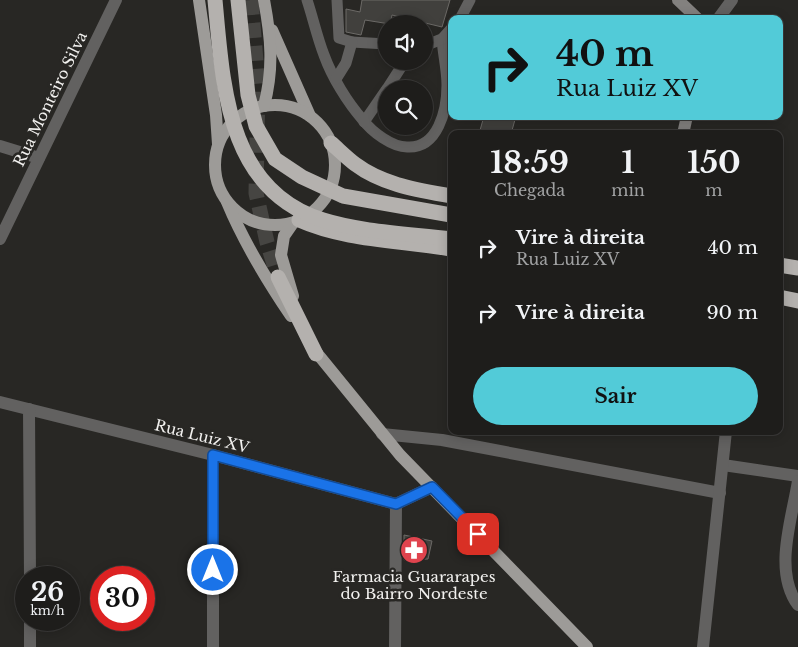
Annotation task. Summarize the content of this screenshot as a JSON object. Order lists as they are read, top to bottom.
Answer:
{
  "streets": {
    "street": ["Rua Monteiro Silva", "Rua Luiz XV"]
  },
  "places": {
    "pharmacy": ["Farmacia Guararapes do Bairro Nordeste"]
  },
  "page": {
    "turn": ["40 m", "Rua Luiz XV"],
    "eta": [
      "18:59",
      "Chegada",
      "1",
      "min",
      "150",
      "m"
    ],
    "list": [
      {
        "name": "Vire à direita",
        "note": "Rua Luiz XV",
        "value": "40 m"
      },
      {
        "name": "Vire à direita",
        "value": "90 m"
      }
    ],
    "buttons": "Sair",
    "speed": "26 km/h",
    "limit": "30"
  }
}
